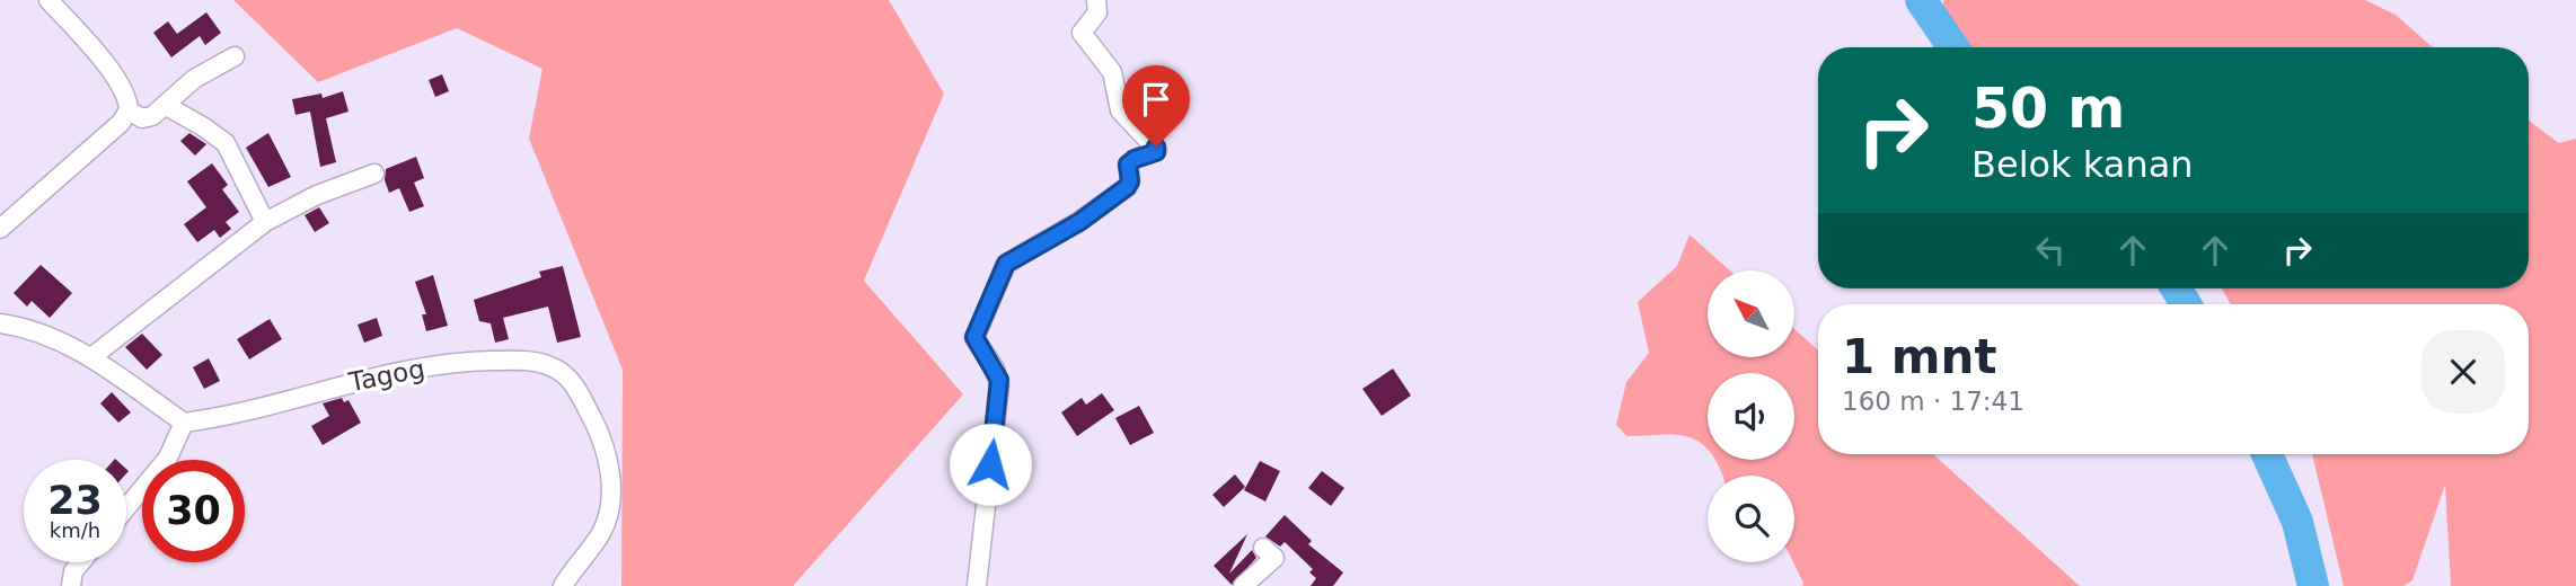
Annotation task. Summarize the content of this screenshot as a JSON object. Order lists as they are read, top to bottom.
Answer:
{
  "streets": {
    "street": ["Tagog"]
  },
  "north": "top left",
  "page": {
    "turn": ["50 m", "Belok kanan"],
    "heading": ["1 mnt", "160 m · 17:41"],
    "speed": "23 km/h",
    "limit": "30"
  }
}
